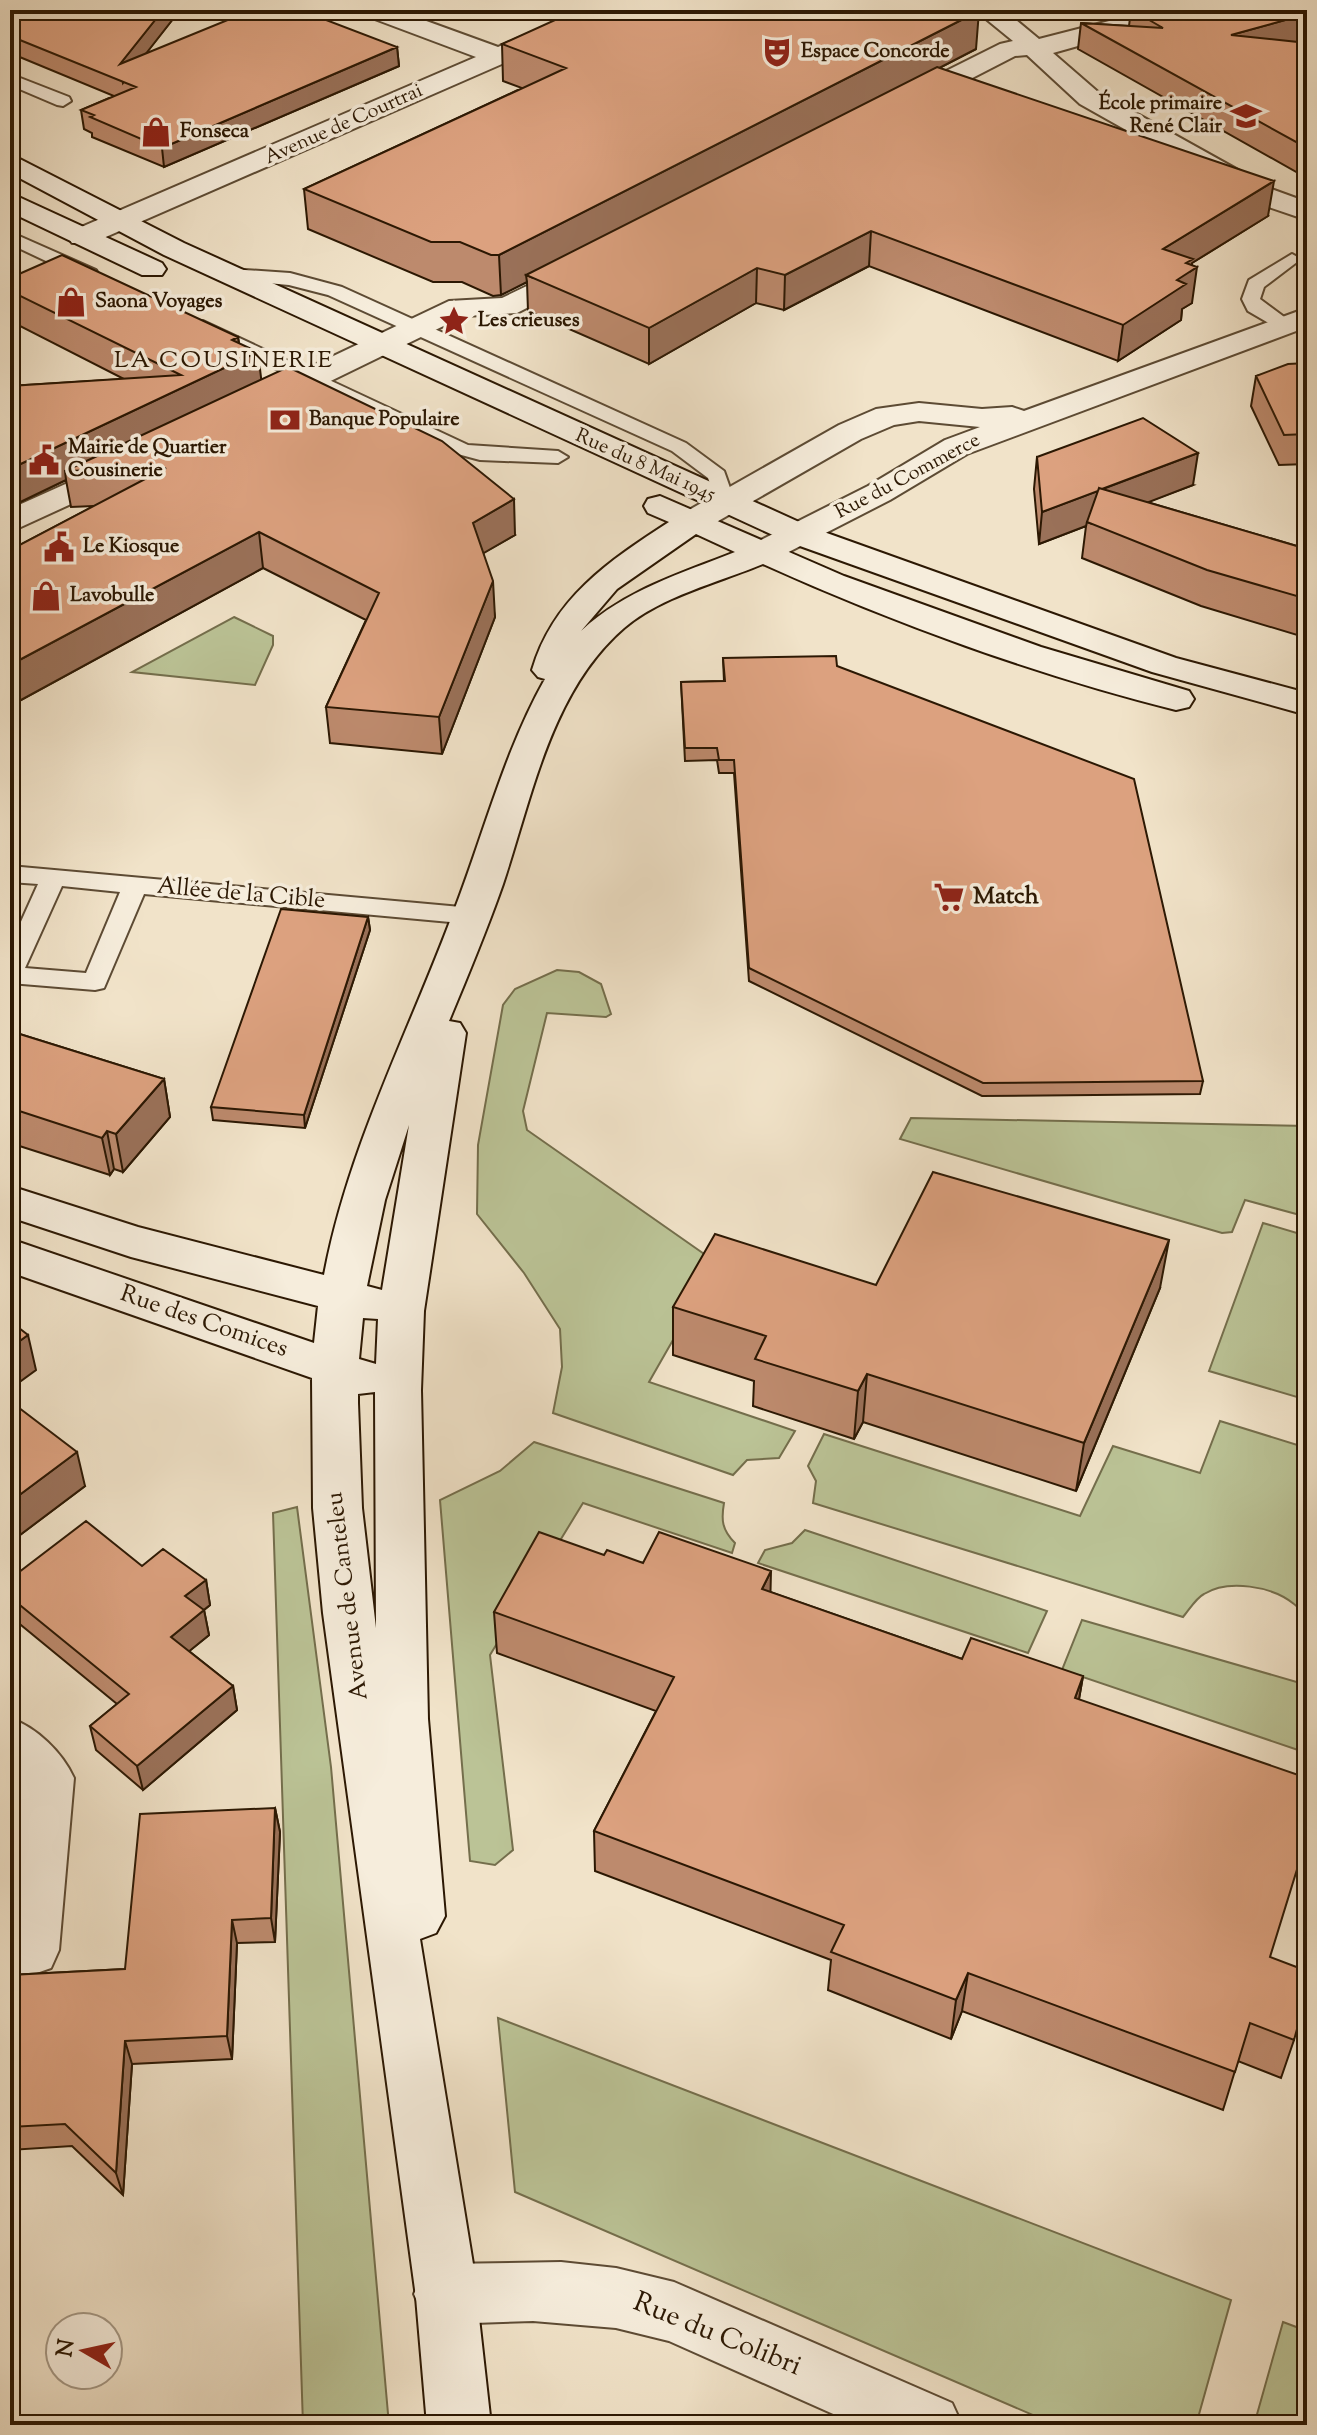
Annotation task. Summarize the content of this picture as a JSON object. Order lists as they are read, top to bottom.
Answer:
{
  "streets": {
    "street": [
      "Avenue de Courtrai",
      "Rue du 8 Mai 1945",
      "Rue du Commerce",
      "Rue des Comices",
      "Avenue de Canteleu",
      "Rue du Colibri"
    ],
    "lane": ["Allée de la Cible"]
  },
  "crossings": [
    ["Avenue de Courtrai", "Rue du 8 Mai 1945"],
    ["Rue du 8 Mai 1945", "Rue du Commerce"],
    ["Rue du 8 Mai 1945", "Avenue de Canteleu"],
    ["Rue du Commerce", "Avenue de Canteleu"],
    ["Allée de la Cible", "Avenue de Canteleu"],
    ["Rue des Comices", "Avenue de Canteleu"],
    ["Avenue de Canteleu", "Rue du Colibri"]
  ],
  "districts": ["LA COUSINERIE"],
  "places": {
    "theatre": ["Espace Concorde"],
    "school or university": ["École primaire René Clair"],
    "shop": ["Fonseca", "Saona Voyages", "Lavobulle"],
    "place": ["Les crieuses"],
    "bank": ["Banque Populaire"],
    "public building": ["Mairie de Quartier Cousinerie", "Le Kiosque"],
    "supermarket": ["Match"]
  },
  "north": "left"
}
